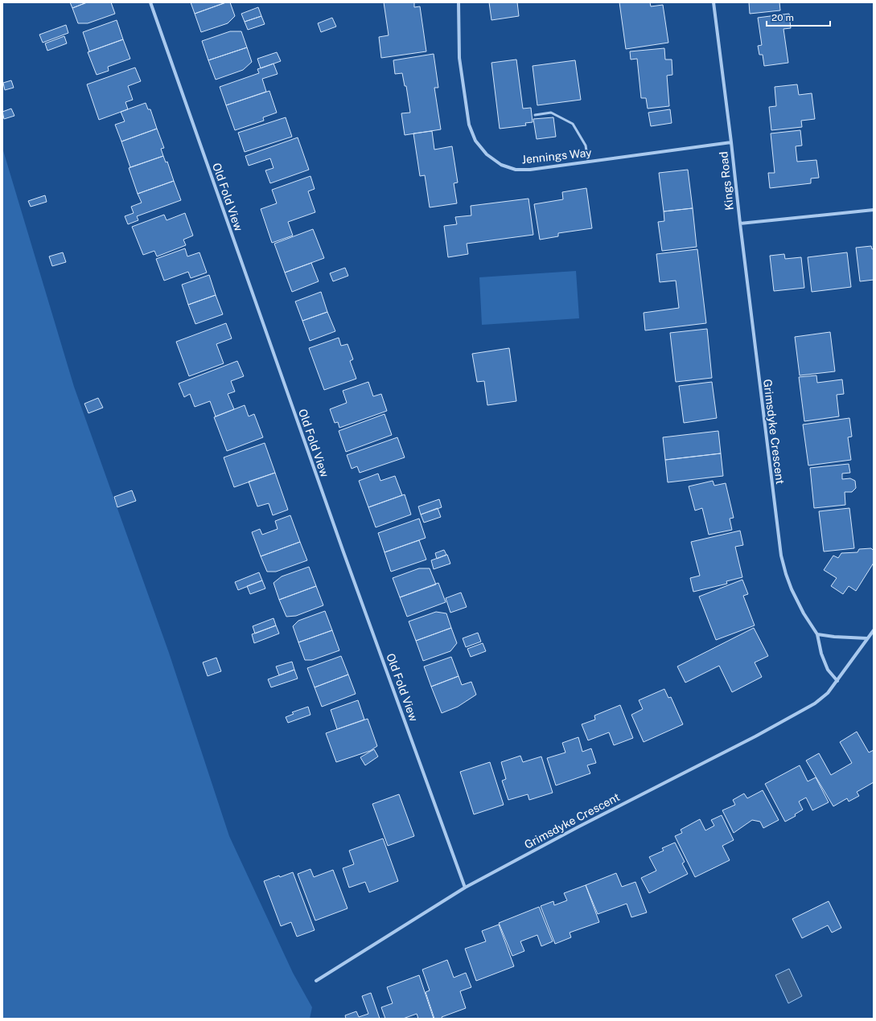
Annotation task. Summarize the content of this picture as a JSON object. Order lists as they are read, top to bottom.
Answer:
{
  "streets": {
    "street": [
      "Jennings Way",
      "Kings Road",
      "Old Fold View",
      "Grimsdyke Crescent"
    ]
  },
  "crossings": [
    ["Jennings Way", "Kings Road"],
    ["Kings Road", "Grimsdyke Crescent"],
    ["Old Fold View", "Grimsdyke Crescent"]
  ],
  "scale_bar": "20 m"
}
